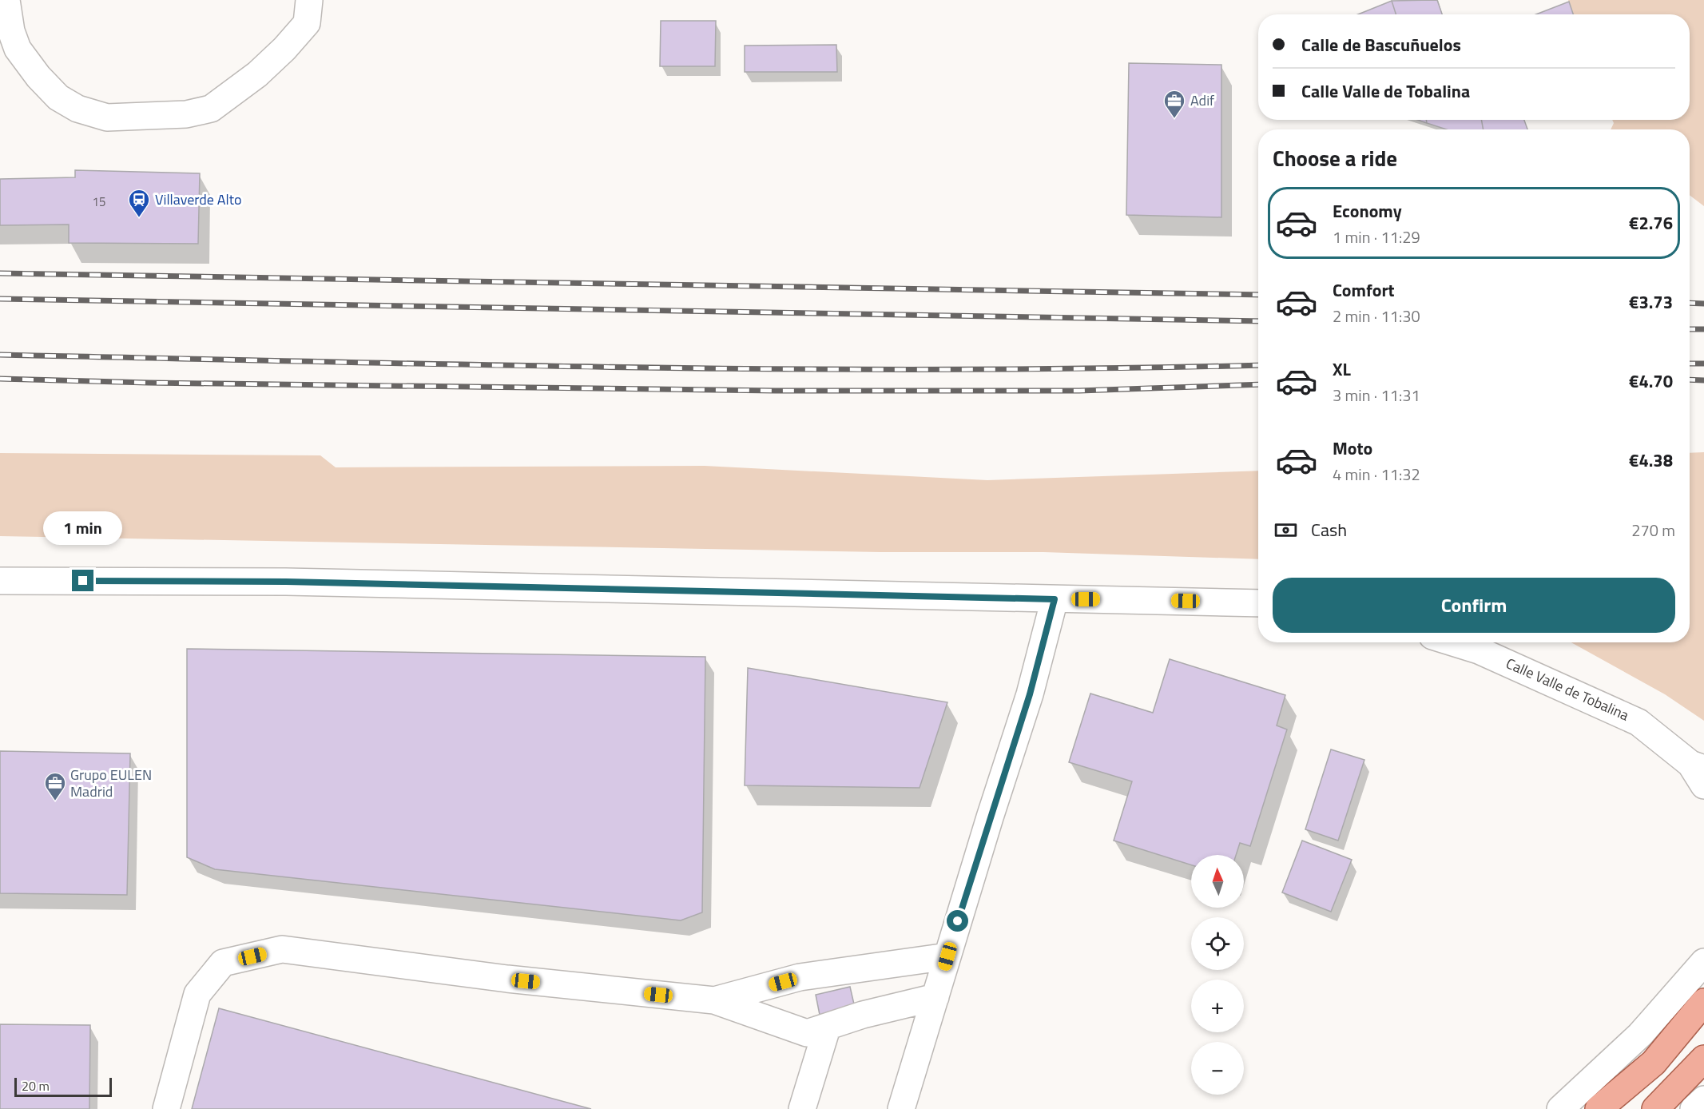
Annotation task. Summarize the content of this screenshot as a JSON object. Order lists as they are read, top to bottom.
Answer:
{
  "streets": {
    "street": ["Calle Valle de Tobalina"]
  },
  "places": {
    "office": ["Adif", "Grupo EULEN Madrid"],
    "station": ["Villaverde Alto"]
  },
  "house_numbers": ["15"],
  "scale_bar": "20 m",
  "north": "top",
  "page": {
    "banner": ["Calle de Bascuñuelos", "Calle Valle de Tobalina"],
    "heading": "Choose a ride",
    "list": [
      {
        "name": "Economy",
        "note": "1 min · 11:29",
        "value": "€2.76"
      },
      {
        "name": "Comfort",
        "note": "2 min · 11:30",
        "value": "€3.73"
      },
      {
        "name": "XL",
        "note": "3 min · 11:31",
        "value": "€4.70"
      },
      {
        "name": "Moto",
        "note": "4 min · 11:32",
        "value": "€4.38"
      }
    ],
    "pay": ["Cash", "270 m"],
    "bubble": "1 min",
    "buttons": "Confirm",
    "map_buttons": ["+", "−"],
    "scale": "20 m"
  }
}
